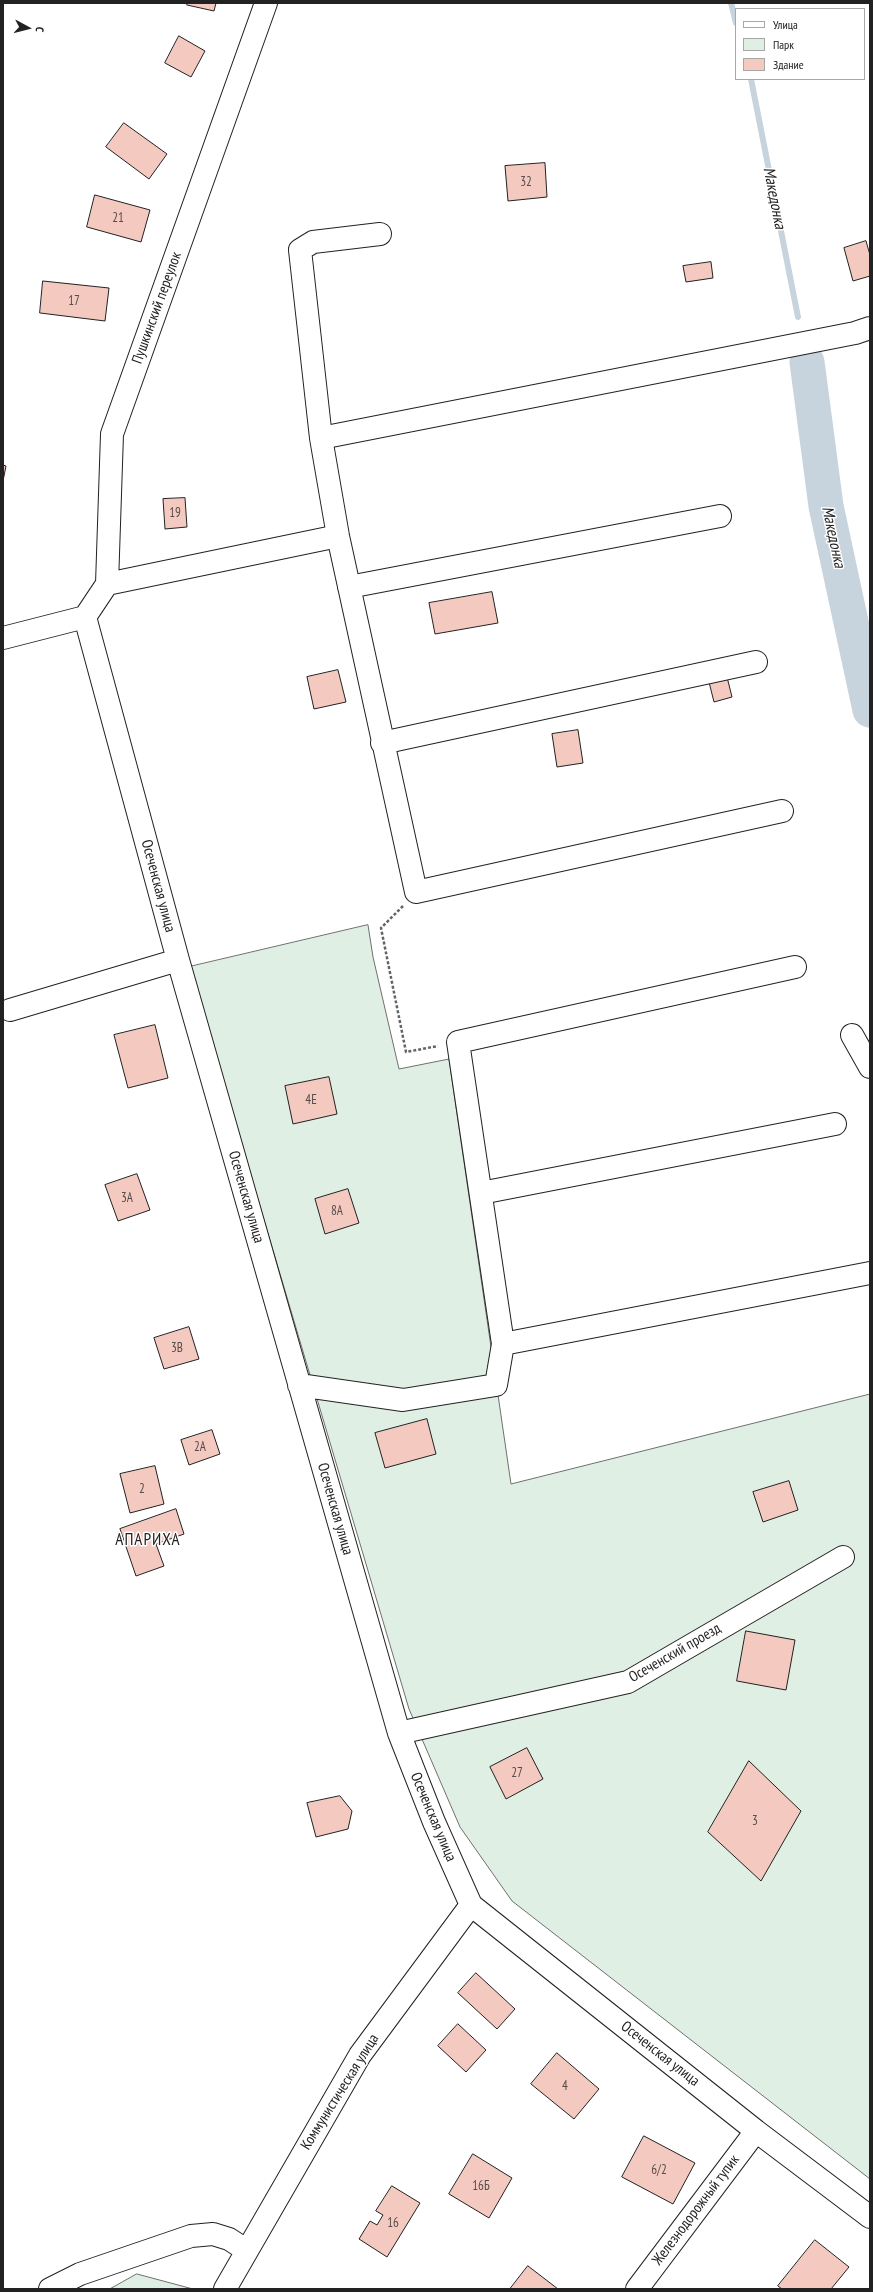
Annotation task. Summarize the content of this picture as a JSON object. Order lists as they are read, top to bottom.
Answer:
{
  "streets": {
    "street": [
      "Пушкинский переулок",
      "Осеченская улица",
      "Осеченский проезд",
      "Коммунистическая улица",
      "Железнодорожный тупик"
    ]
  },
  "crossings": [
    ["Осеченская улица", "Осеченский проезд"],
    ["Осеченская улица", "Коммунистическая улица"],
    ["Осеченская улица", "Железнодорожный тупик"]
  ],
  "districts": ["АПАРИХА"],
  "water": ["Македонка"],
  "house_numbers": [
    "32",
    "21",
    "17",
    "19",
    "4Е",
    "3А",
    "8А",
    "3В",
    "2А",
    "2",
    "27",
    "3",
    "4",
    "6/2",
    "16Б",
    "16"
  ],
  "legend": ["Улица", "Парк", "Здание"],
  "north": "right"
}
